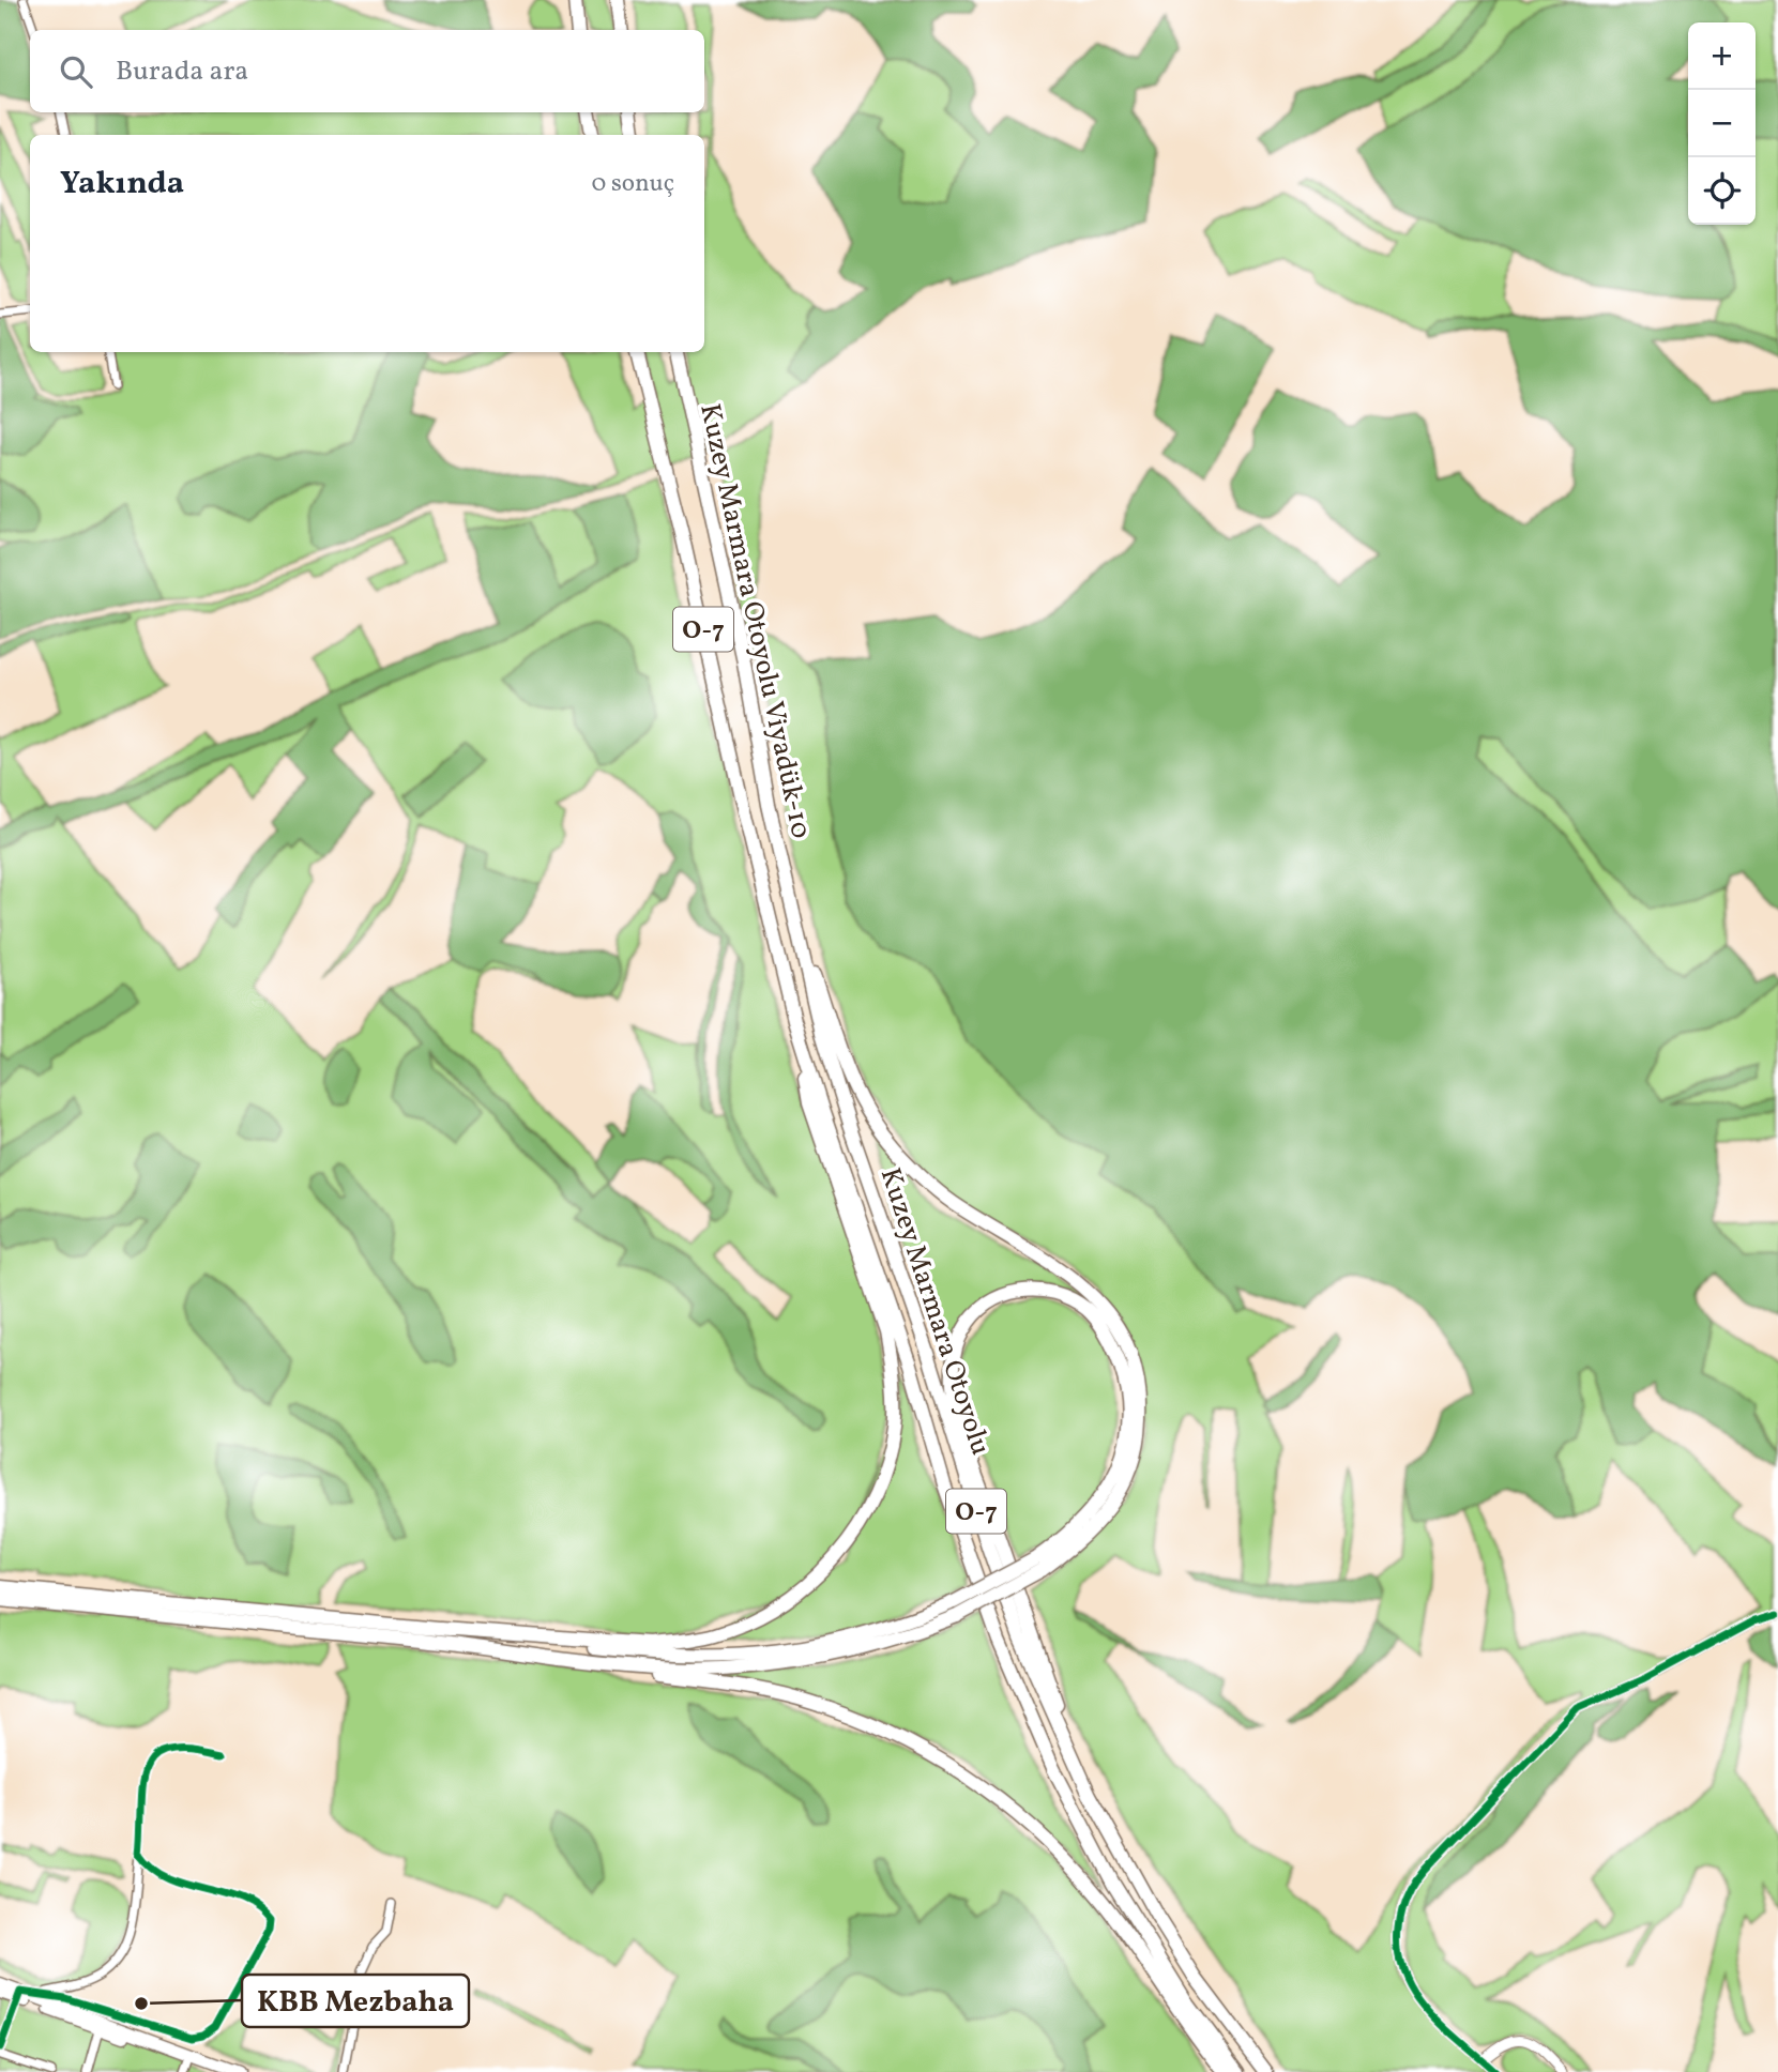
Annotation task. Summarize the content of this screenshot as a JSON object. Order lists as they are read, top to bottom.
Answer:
{
  "streets": {
    "highway": ["Kuzey Marmara Otoyolu Viyadük-10", "O-7", "Kuzey Marmara Otoyolu"]
  },
  "crossings": [
    ["Kuzey Marmara Otoyolu Viyadük-10", "Kuzey Marmara Otoyolu"]
  ],
  "places": ["KBB Mezbaha"],
  "page": {
    "map_buttons": ["+", "−"],
    "search": "Burada ara",
    "heading": ["Yakında", "0 sonuç"]
  }
}
